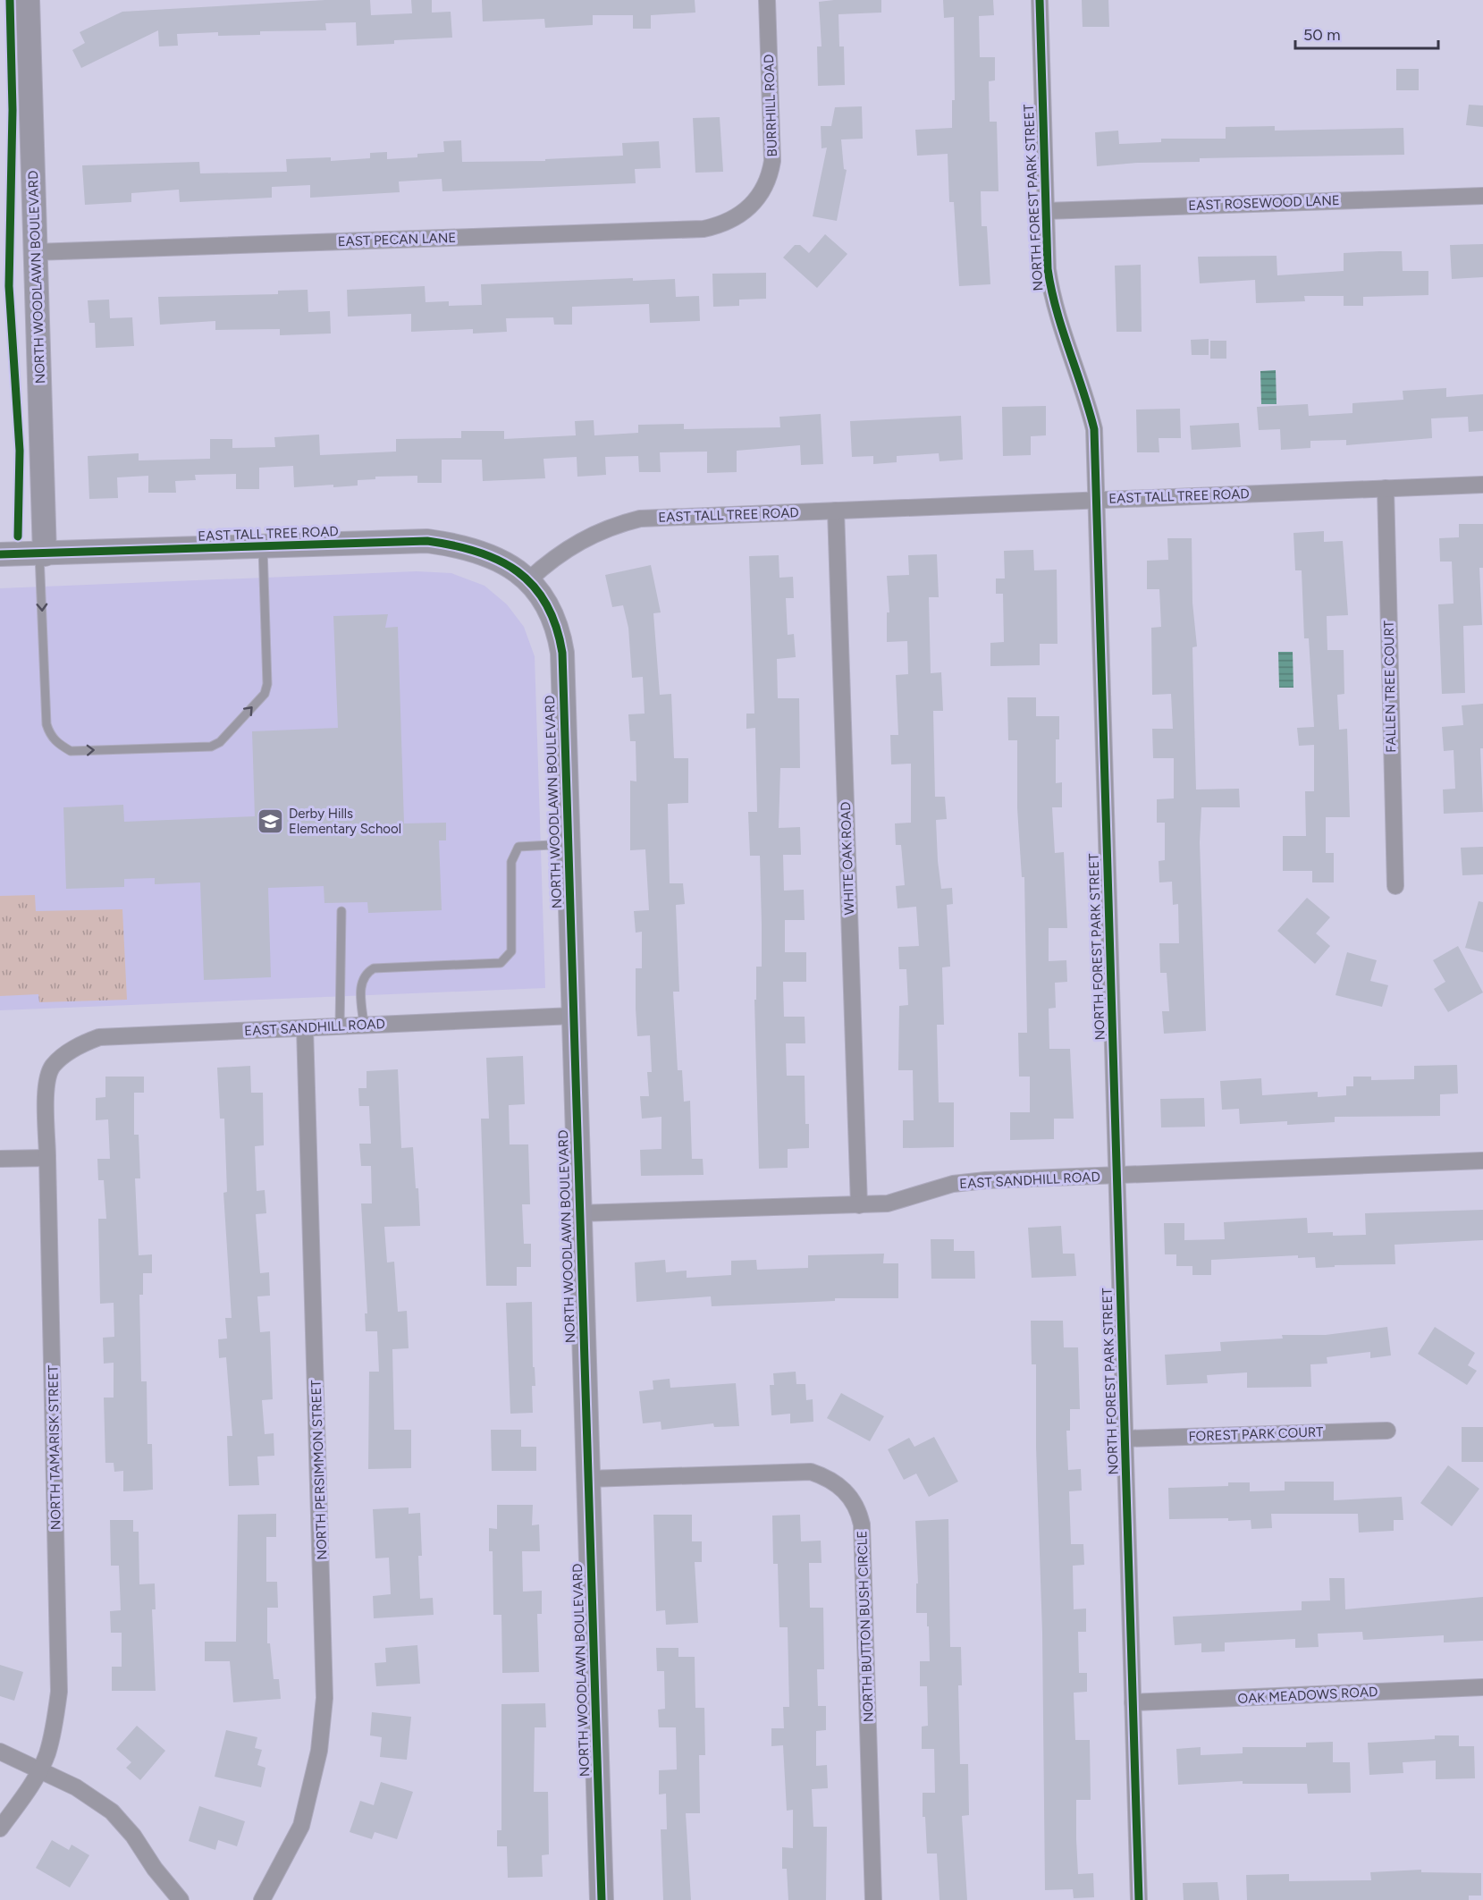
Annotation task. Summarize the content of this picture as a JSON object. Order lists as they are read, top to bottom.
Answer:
{
  "streets": {
    "street": [
      "BURRHILL ROAD",
      "NORTH FOREST PARK STREET",
      "EAST ROSEWOOD LANE",
      "EAST PECAN LANE",
      "NORTH WOODLAWN BOULEVARD",
      "EAST TALL TREE ROAD",
      "FALLEN TREE COURT",
      "WHITE OAK ROAD",
      "EAST SANDHILL ROAD",
      "FOREST PARK COURT",
      "NORTH TAMARISK STREET",
      "NORTH PERSIMMON STREET",
      "NORTH BUTTON BUSH CIRCLE",
      "OAK MEADOWS ROAD"
    ]
  },
  "crossings": [
    ["BURRHILL ROAD", "EAST PECAN LANE"],
    ["NORTH FOREST PARK STREET", "EAST ROSEWOOD LANE"],
    ["NORTH FOREST PARK STREET", "EAST TALL TREE ROAD"],
    ["NORTH FOREST PARK STREET", "EAST SANDHILL ROAD"],
    ["NORTH FOREST PARK STREET", "FOREST PARK COURT"],
    ["NORTH FOREST PARK STREET", "OAK MEADOWS ROAD"],
    ["EAST PECAN LANE", "NORTH WOODLAWN BOULEVARD"],
    ["NORTH WOODLAWN BOULEVARD", "EAST TALL TREE ROAD"],
    ["NORTH WOODLAWN BOULEVARD", "EAST SANDHILL ROAD"],
    ["NORTH WOODLAWN BOULEVARD", "NORTH BUTTON BUSH CIRCLE"],
    ["EAST TALL TREE ROAD", "FALLEN TREE COURT"],
    ["EAST TALL TREE ROAD", "WHITE OAK ROAD"],
    ["WHITE OAK ROAD", "EAST SANDHILL ROAD"],
    ["EAST SANDHILL ROAD", "NORTH TAMARISK STREET"],
    ["EAST SANDHILL ROAD", "NORTH PERSIMMON STREET"]
  ],
  "places": {
    "school or university": ["Derby Hills Elementary School"]
  },
  "scale_bar": "50 m"
}
